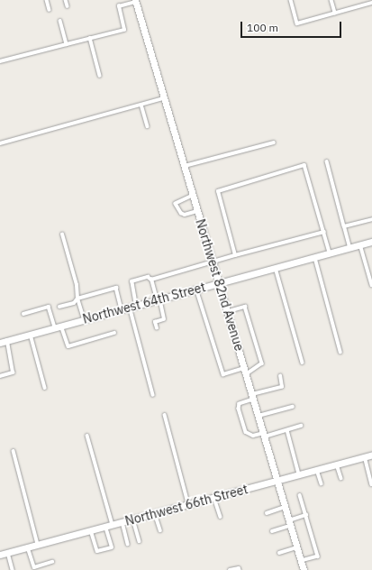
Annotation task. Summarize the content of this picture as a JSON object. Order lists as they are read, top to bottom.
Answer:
{
  "streets": {
    "street": ["Northwest 82nd Avenue", "Northwest 64th Street", "Northwest 66th Street"]
  },
  "crossings": [
    ["Northwest 82nd Avenue", "Northwest 64th Street"],
    ["Northwest 82nd Avenue", "Northwest 66th Street"]
  ],
  "scale_bar": "100 m"
}
